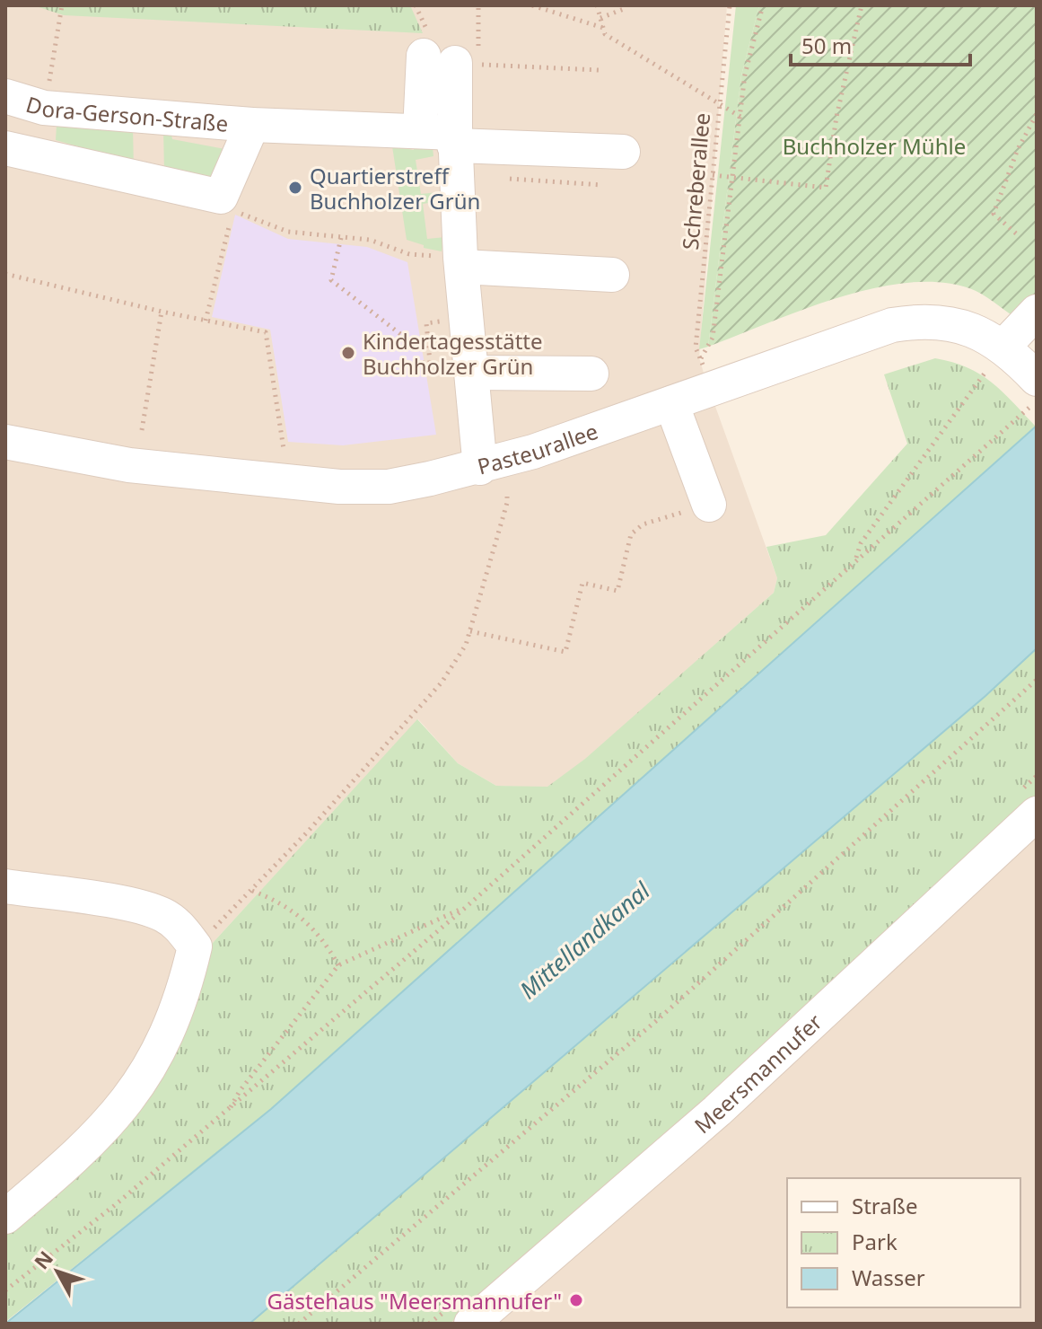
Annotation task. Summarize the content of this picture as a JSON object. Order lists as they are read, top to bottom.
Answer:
{
  "streets": {
    "street": ["Dora-Gerson-Straße", "Pasteurallee", "Meersmannufer"],
    "path": ["Schreberallee"]
  },
  "water": ["Mittellandkanal"],
  "parks": ["Buchholzer Mühle"],
  "places": ["Quartierstreff Buchholzer Grün", "Kindertagesstätte Buchholzer Grün", "Gästehaus \"Meersmannufer\""],
  "legend": ["Straße", "Park", "Wasser"],
  "scale_bar": "50 m",
  "north": "top left"
}
